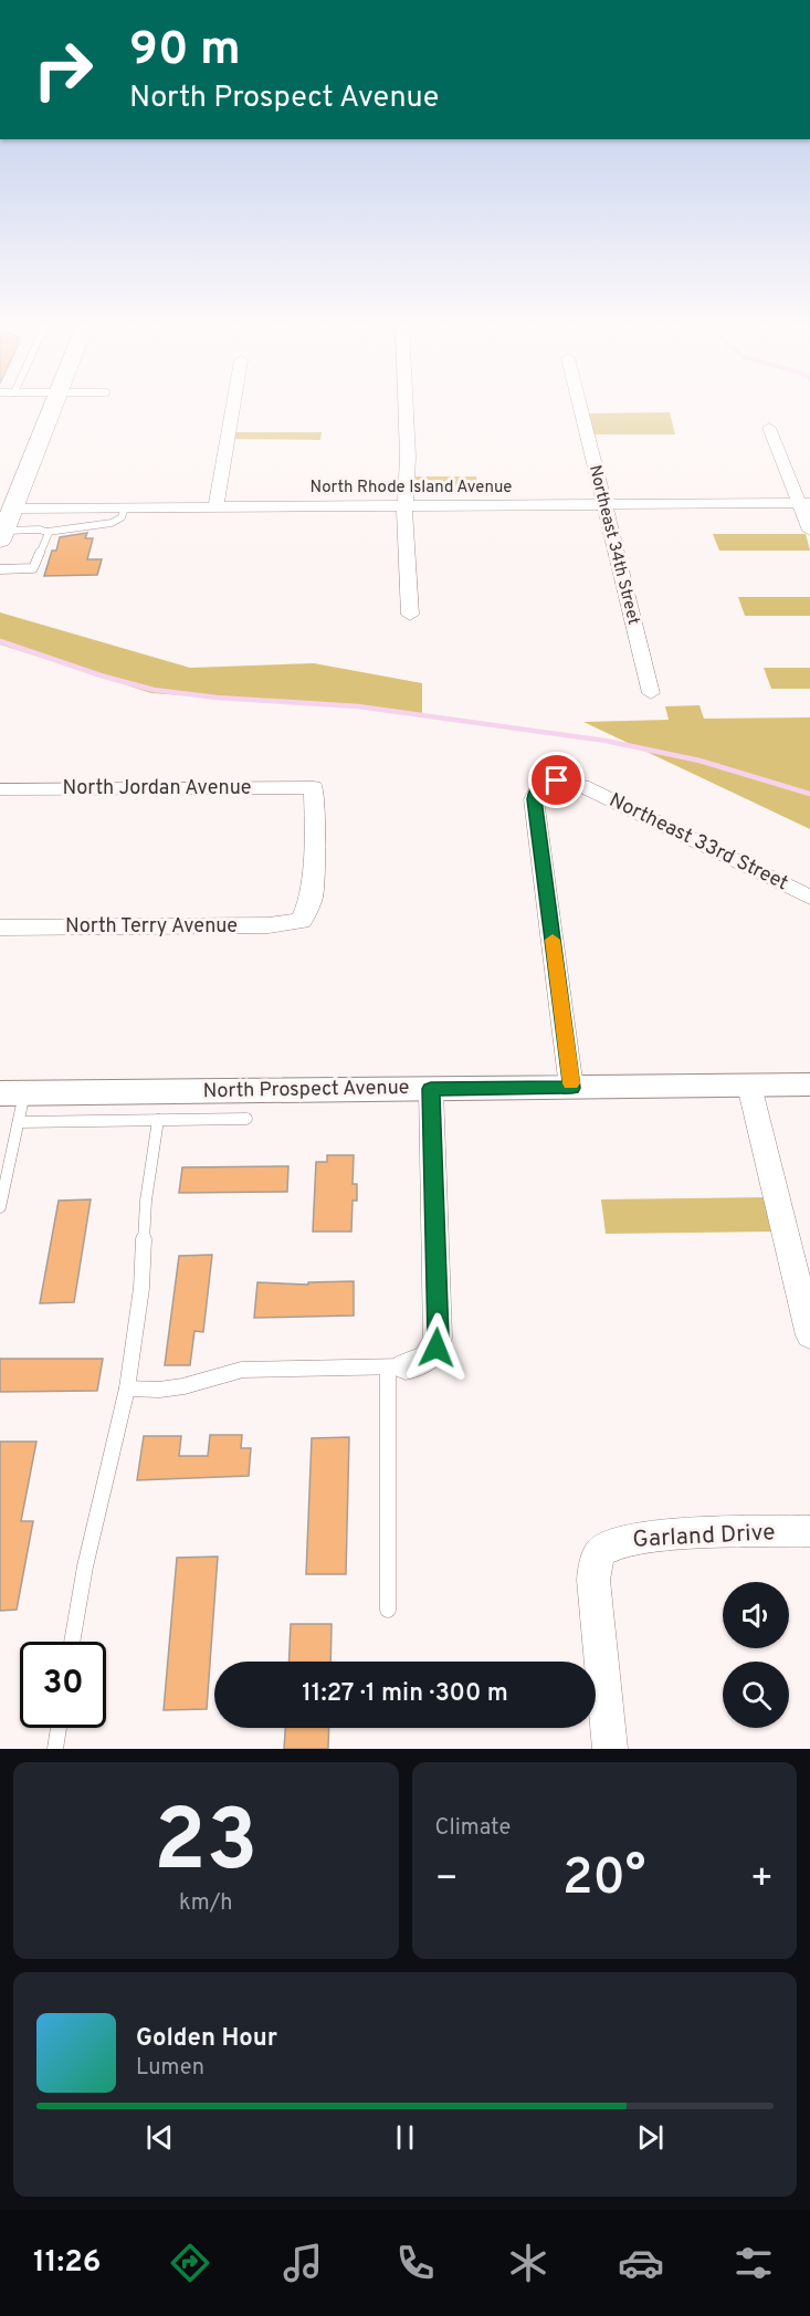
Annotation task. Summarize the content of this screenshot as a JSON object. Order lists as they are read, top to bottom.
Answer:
{
  "streets": {
    "street": [
      "North Rhode Island Avenue",
      "Northeast 34th Street",
      "North Jordan Avenue",
      "Northeast 33rd Street",
      "North Terry Avenue",
      "North Prospect Avenue",
      "Garland Drive"
    ]
  },
  "crossings": [
    ["North Rhode Island Avenue", "Northeast 34th Street"],
    ["North Jordan Avenue", "North Terry Avenue"],
    ["Northeast 33rd Street", "North Prospect Avenue"]
  ],
  "page": {
    "turn": ["90 m", "North Prospect Avenue"],
    "limit": "30",
    "trip": "11:27 · 1 min · 300 m",
    "tile": [
      ["23", "km/h"],
      "Climate"
    ],
    "heat": ["−", "20°", "+"],
    "song": ["Golden Hour", "Lumen"],
    "tabs": "11:26"
  }
}
